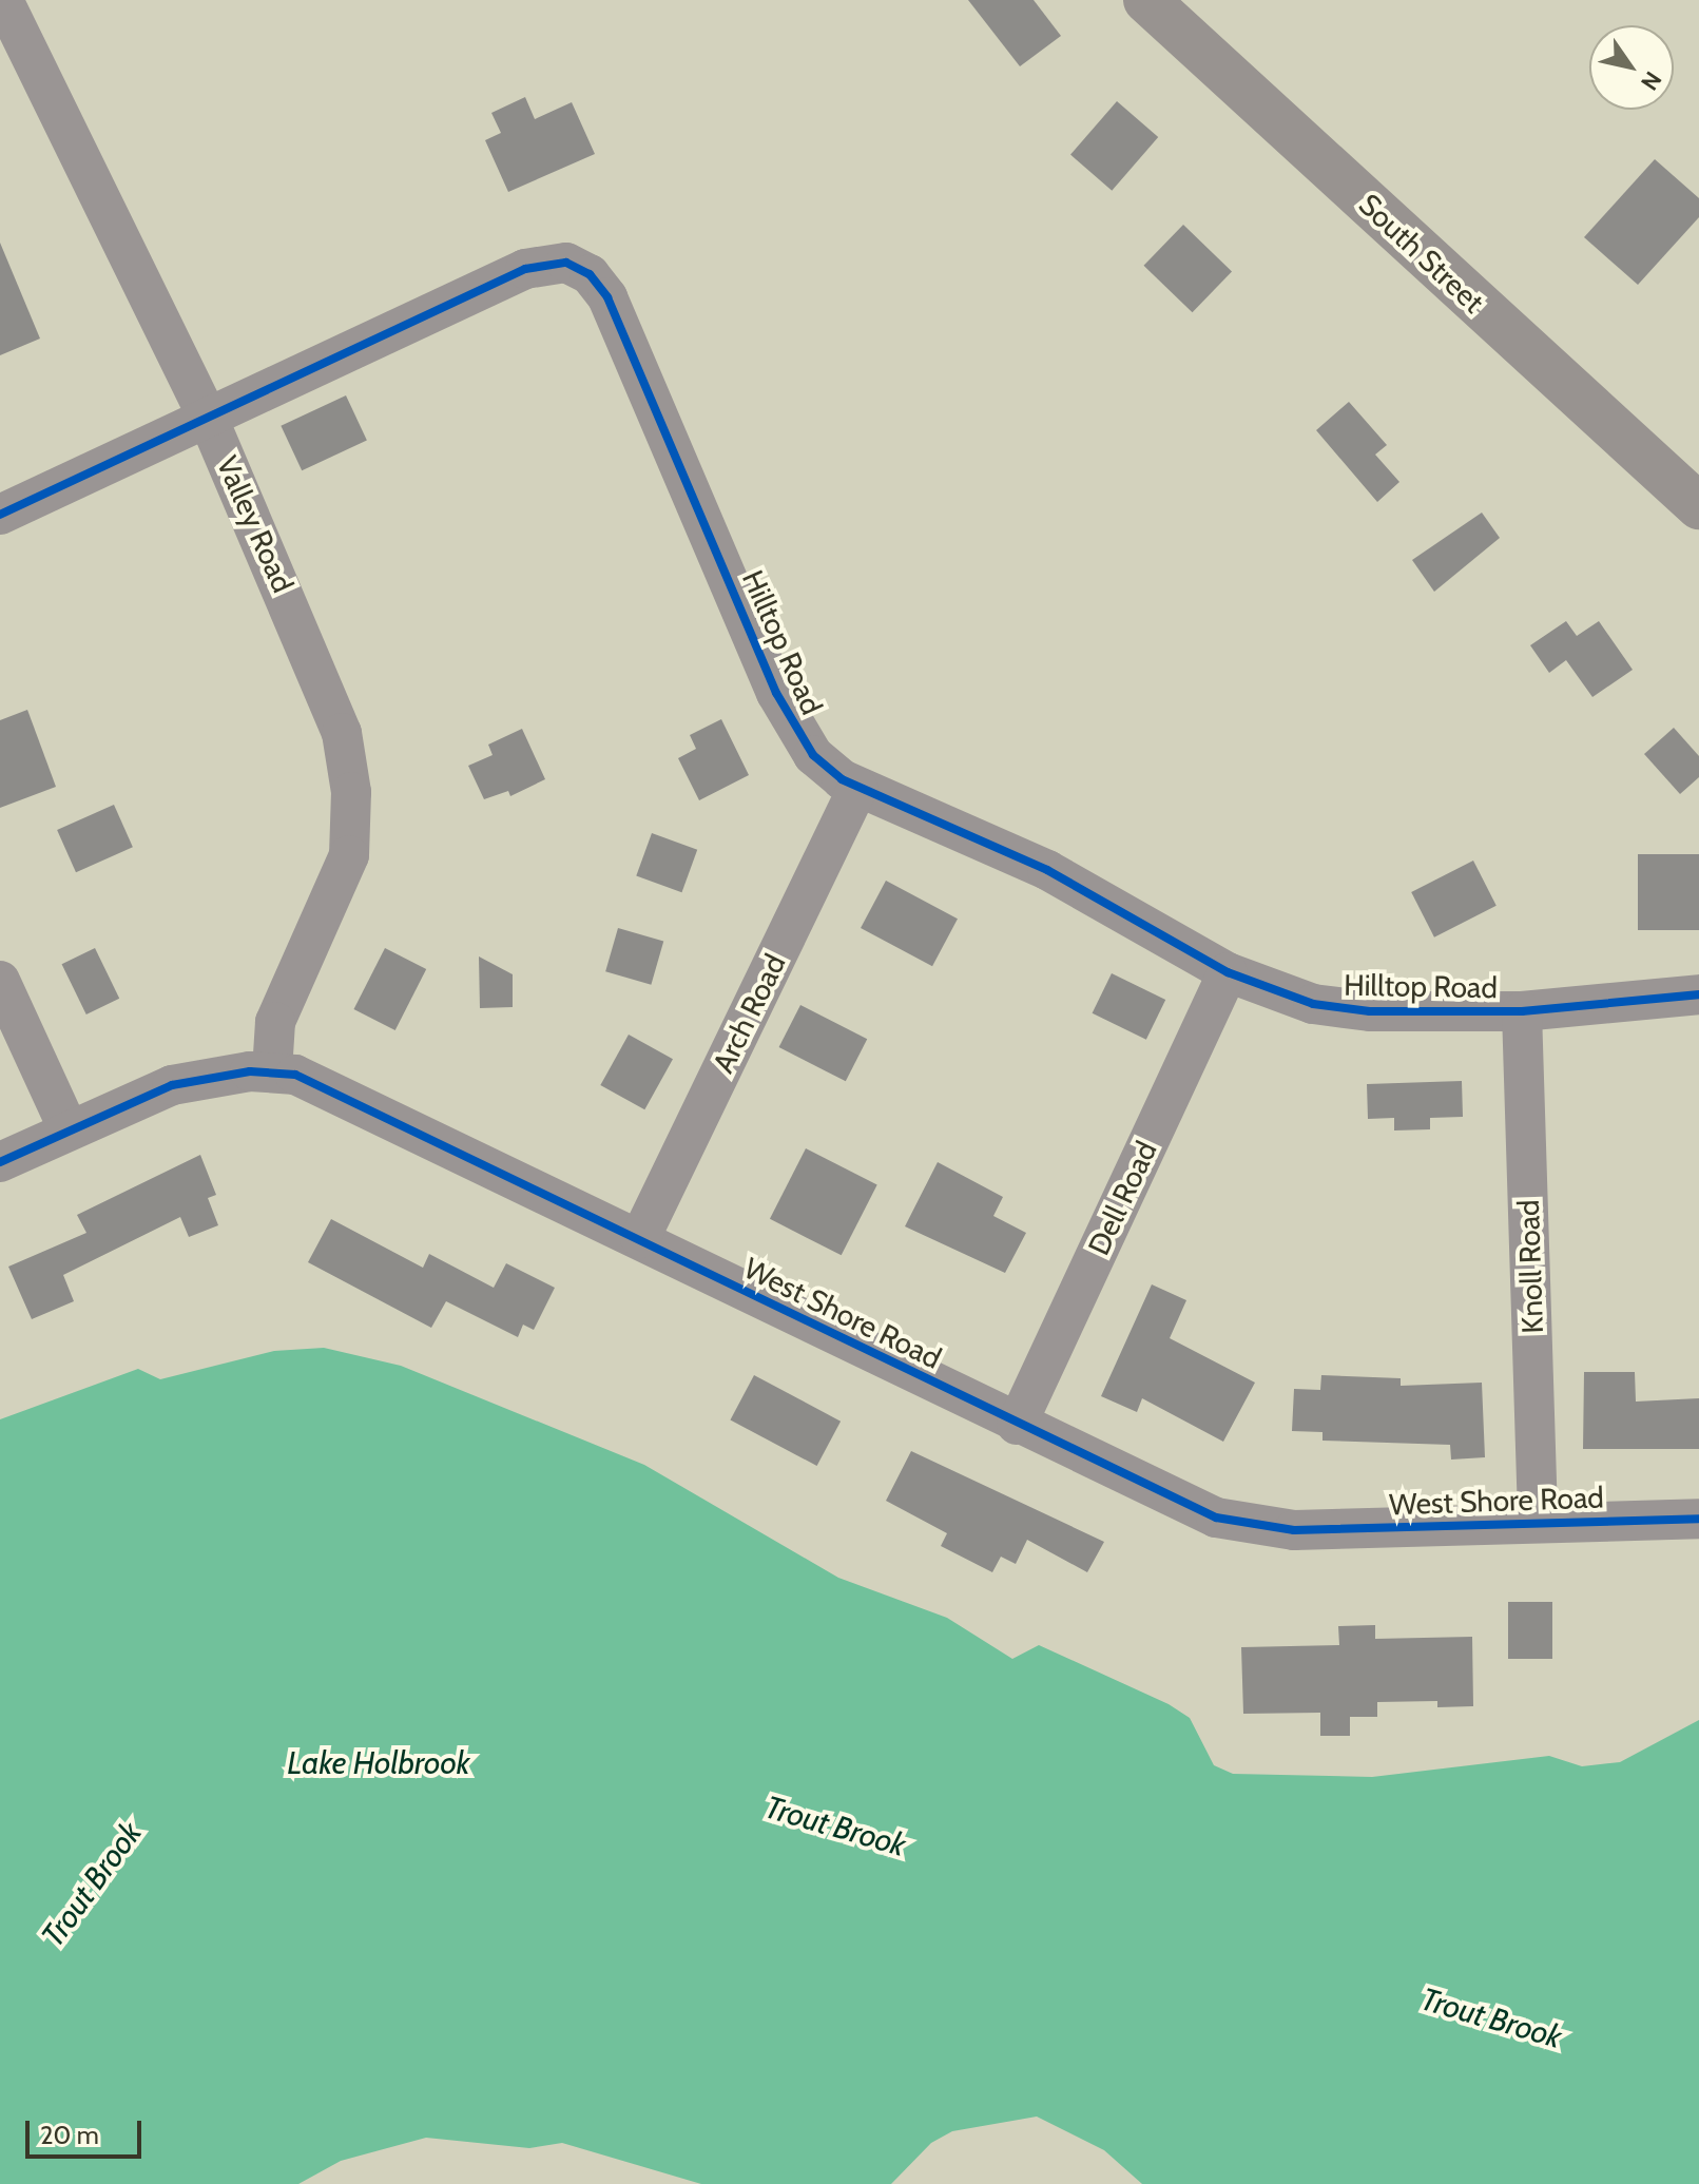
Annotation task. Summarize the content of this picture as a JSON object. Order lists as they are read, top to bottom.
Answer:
{
  "streets": {
    "main road": ["South Street"],
    "street": [
      "Valley Road",
      "Hilltop Road",
      "Arch Road",
      "Dell Road",
      "Knoll Road",
      "West Shore Road"
    ]
  },
  "crossings": [
    ["Valley Road", "Hilltop Road"],
    ["Valley Road", "West Shore Road"],
    ["Hilltop Road", "Arch Road"],
    ["Hilltop Road", "Dell Road"],
    ["Hilltop Road", "Knoll Road"],
    ["Arch Road", "West Shore Road"],
    ["Dell Road", "West Shore Road"],
    ["Knoll Road", "West Shore Road"]
  ],
  "water": ["Lake Holbrook", "Trout Brook"],
  "scale_bar": "20 m",
  "north": "bottom right"
}
